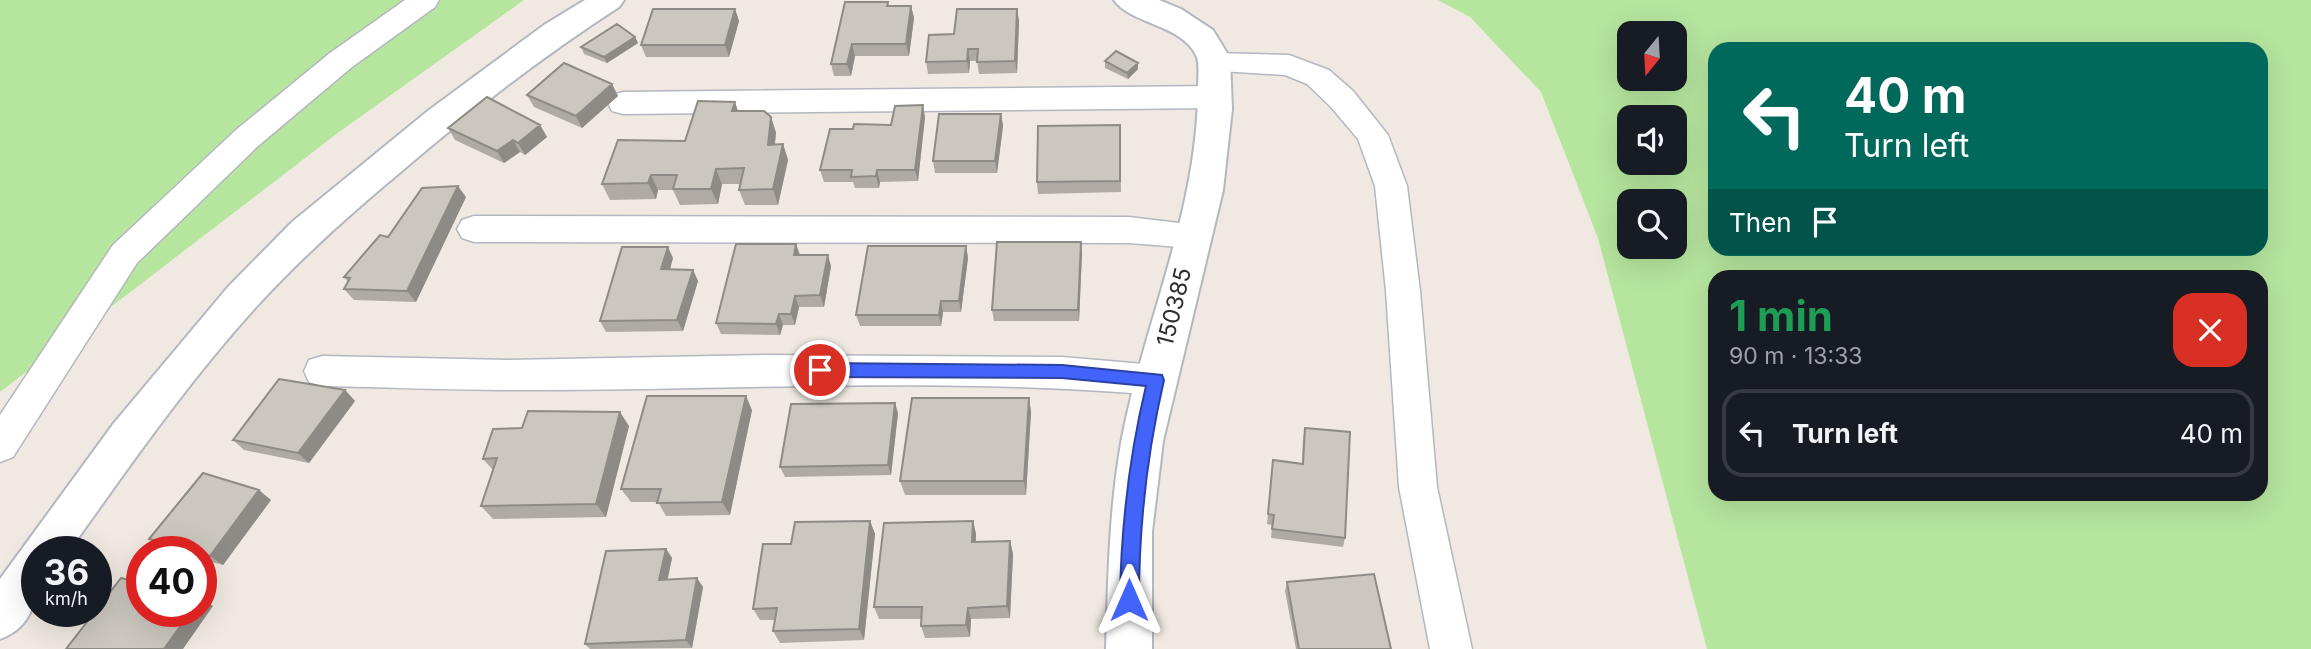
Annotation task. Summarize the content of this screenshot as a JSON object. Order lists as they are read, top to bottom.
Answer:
{
  "streets": {
    "street": ["150385"]
  },
  "north": "bottom",
  "page": {
    "turn": ["40 m", "Turn left"],
    "then": "Then",
    "heading": ["1 min", "90 m · 13:33"],
    "list": [
      {
        "name": "Turn left",
        "value": "40 m"
      }
    ],
    "speed": "36 km/h",
    "limit": "40"
  }
}
